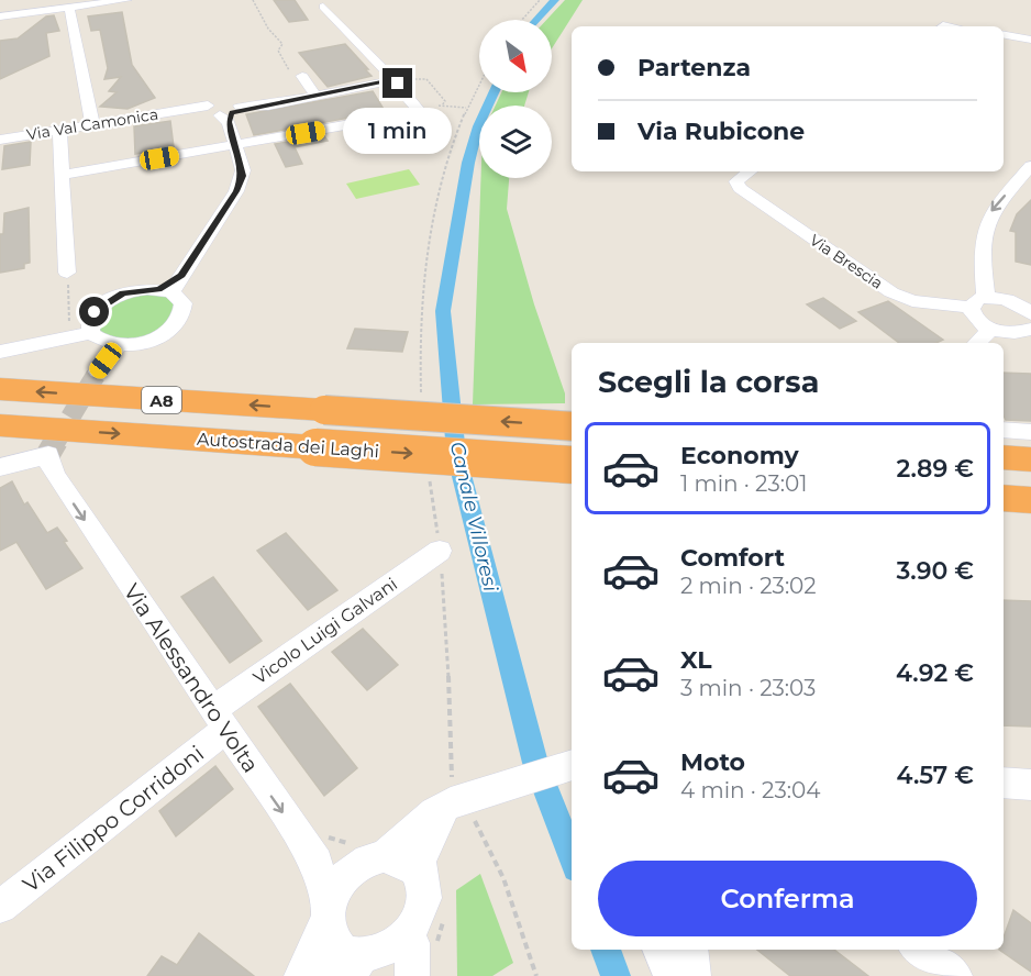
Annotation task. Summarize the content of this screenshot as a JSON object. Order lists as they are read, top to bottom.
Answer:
{
  "streets": {
    "highway": ["A8", "Autostrada dei Laghi"],
    "street": [
      "Via Val Camonica",
      "Via Brescia",
      "Vicolo Luigi Galvani",
      "Via Alessandro Volta",
      "Via Filippo Corridoni"
    ]
  },
  "crossings": [
    ["Vicolo Luigi Galvani", "Via Alessandro Volta"],
    ["Vicolo Luigi Galvani", "Via Filippo Corridoni"],
    ["Via Alessandro Volta", "Via Filippo Corridoni"]
  ],
  "one_way": ["Via Alessandro Volta"],
  "water": ["Canale Villoresi"],
  "north": "bottom right",
  "page": {
    "banner": ["Partenza", "Via Rubicone"],
    "bubble": "1 min",
    "heading": "Scegli la corsa",
    "list": [
      {
        "name": "Economy",
        "note": "1 min · 23:01",
        "value": "2.89 €"
      },
      {
        "name": "Comfort",
        "note": "2 min · 23:02",
        "value": "3.90 €"
      },
      {
        "name": "XL",
        "note": "3 min · 23:03",
        "value": "4.92 €"
      },
      {
        "name": "Moto",
        "note": "4 min · 23:04",
        "value": "4.57 €"
      }
    ],
    "buttons": "Conferma"
  }
}
